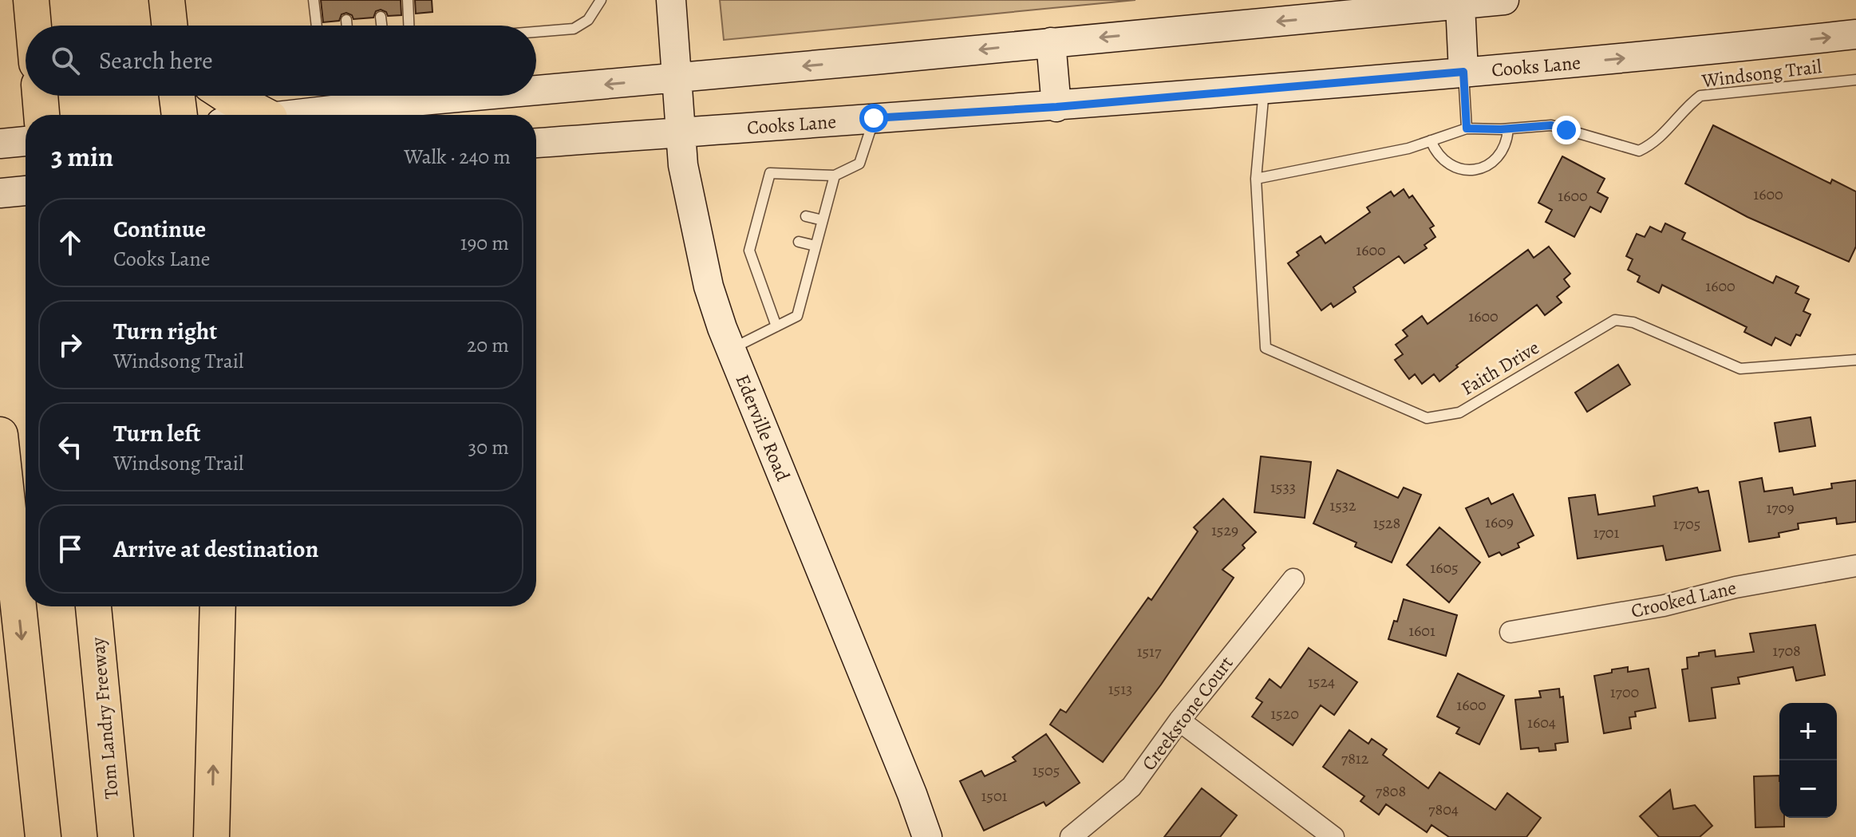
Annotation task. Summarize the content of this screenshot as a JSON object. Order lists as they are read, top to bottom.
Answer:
{
  "streets": {
    "highway": ["Tom Landry Freeway"],
    "main road": ["Cooks Lane", "Ederville Road"],
    "street": ["Crooked Lane", "Creekstone Court"],
    "lane": ["Windsong Trail", "Faith Drive"]
  },
  "crossings": [
    ["Cooks Lane", "Faith Drive"],
    ["Cooks Lane", "Ederville Road"],
    ["Windsong Trail", "Faith Drive"]
  ],
  "house_numbers": [
    "1600",
    "1600",
    "1600",
    "1600",
    "1600",
    "1533",
    "1532",
    "1709",
    "1609",
    "1528",
    "1705",
    "1529",
    "1701",
    "1605",
    "1601",
    "1708",
    "1517",
    "1524",
    "1513",
    "1700",
    "1600",
    "1520",
    "1604",
    "7812",
    "1505",
    "7808",
    "1501",
    "7804"
  ],
  "page": {
    "search": "Search here",
    "heading": ["3 min", "Walk · 240 m"],
    "list": [
      ["Continue", "Cooks Lane", "190 m"],
      ["Turn right", "Windsong Trail", "20 m"],
      ["Turn left", "Windsong Trail", "30 m"],
      "Arrive at destination"
    ],
    "map_buttons": ["+", "−"]
  }
}
